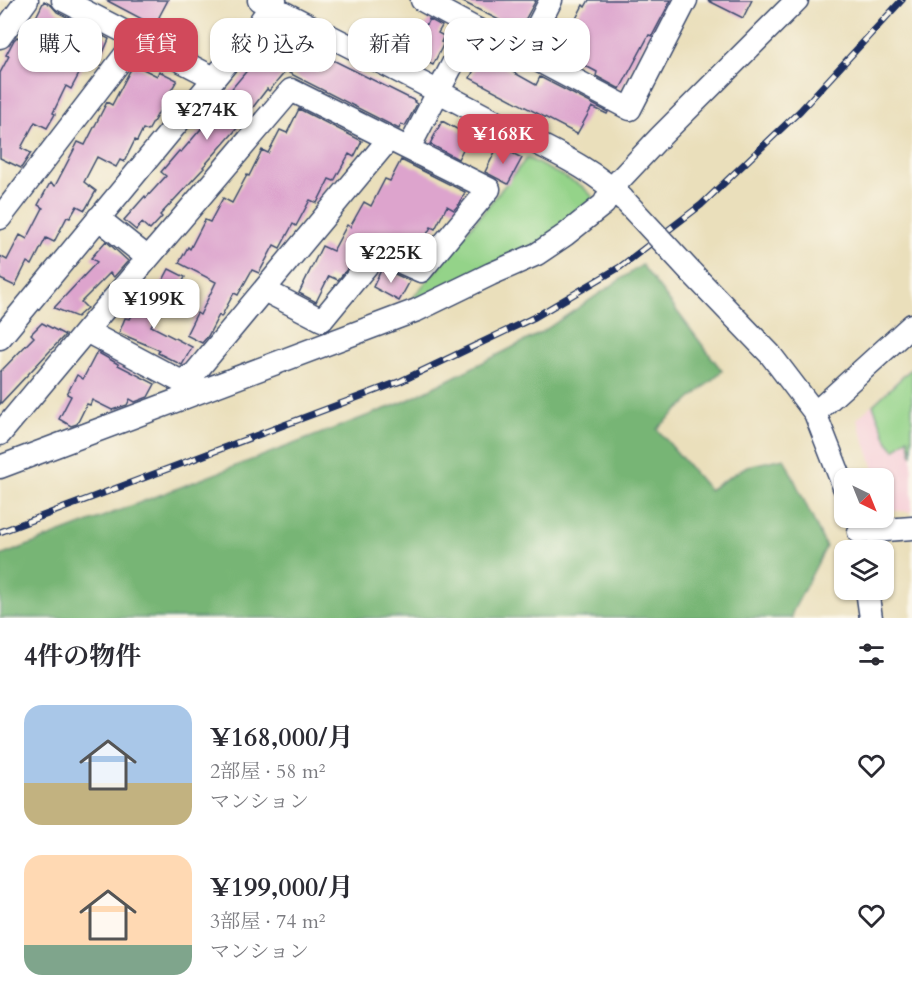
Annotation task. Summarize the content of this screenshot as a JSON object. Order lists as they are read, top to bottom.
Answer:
{
  "north": "bottom right",
  "page": {
    "chip": [
      "購入",
      "賃貸",
      "絞り込み",
      "新着",
      "マンション"
    ],
    "price": [
      "¥274K",
      "¥168K",
      "¥225K",
      "¥199K"
    ],
    "heading": "4件の物件",
    "list": [
      {
        "name": "¥168,000/月",
        "note": "2部屋 · 58 m² · マンション"
      },
      {
        "name": "¥199,000/月",
        "note": "3部屋 · 74 m² · マンション"
      }
    ]
  }
}
